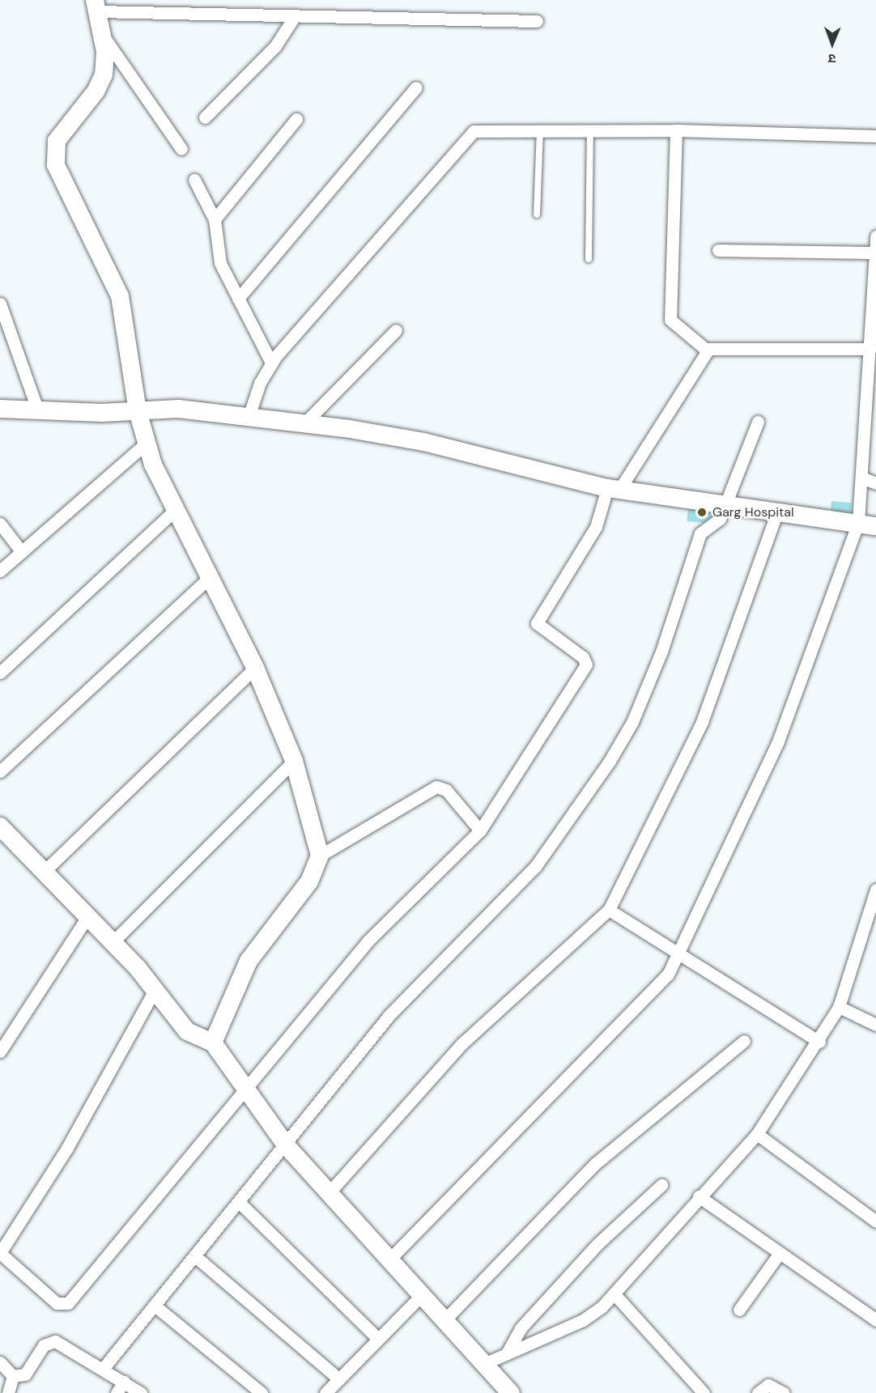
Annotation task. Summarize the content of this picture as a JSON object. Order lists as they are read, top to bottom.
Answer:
{
  "places": ["Garg Hospital"],
  "north": "bottom"
}
